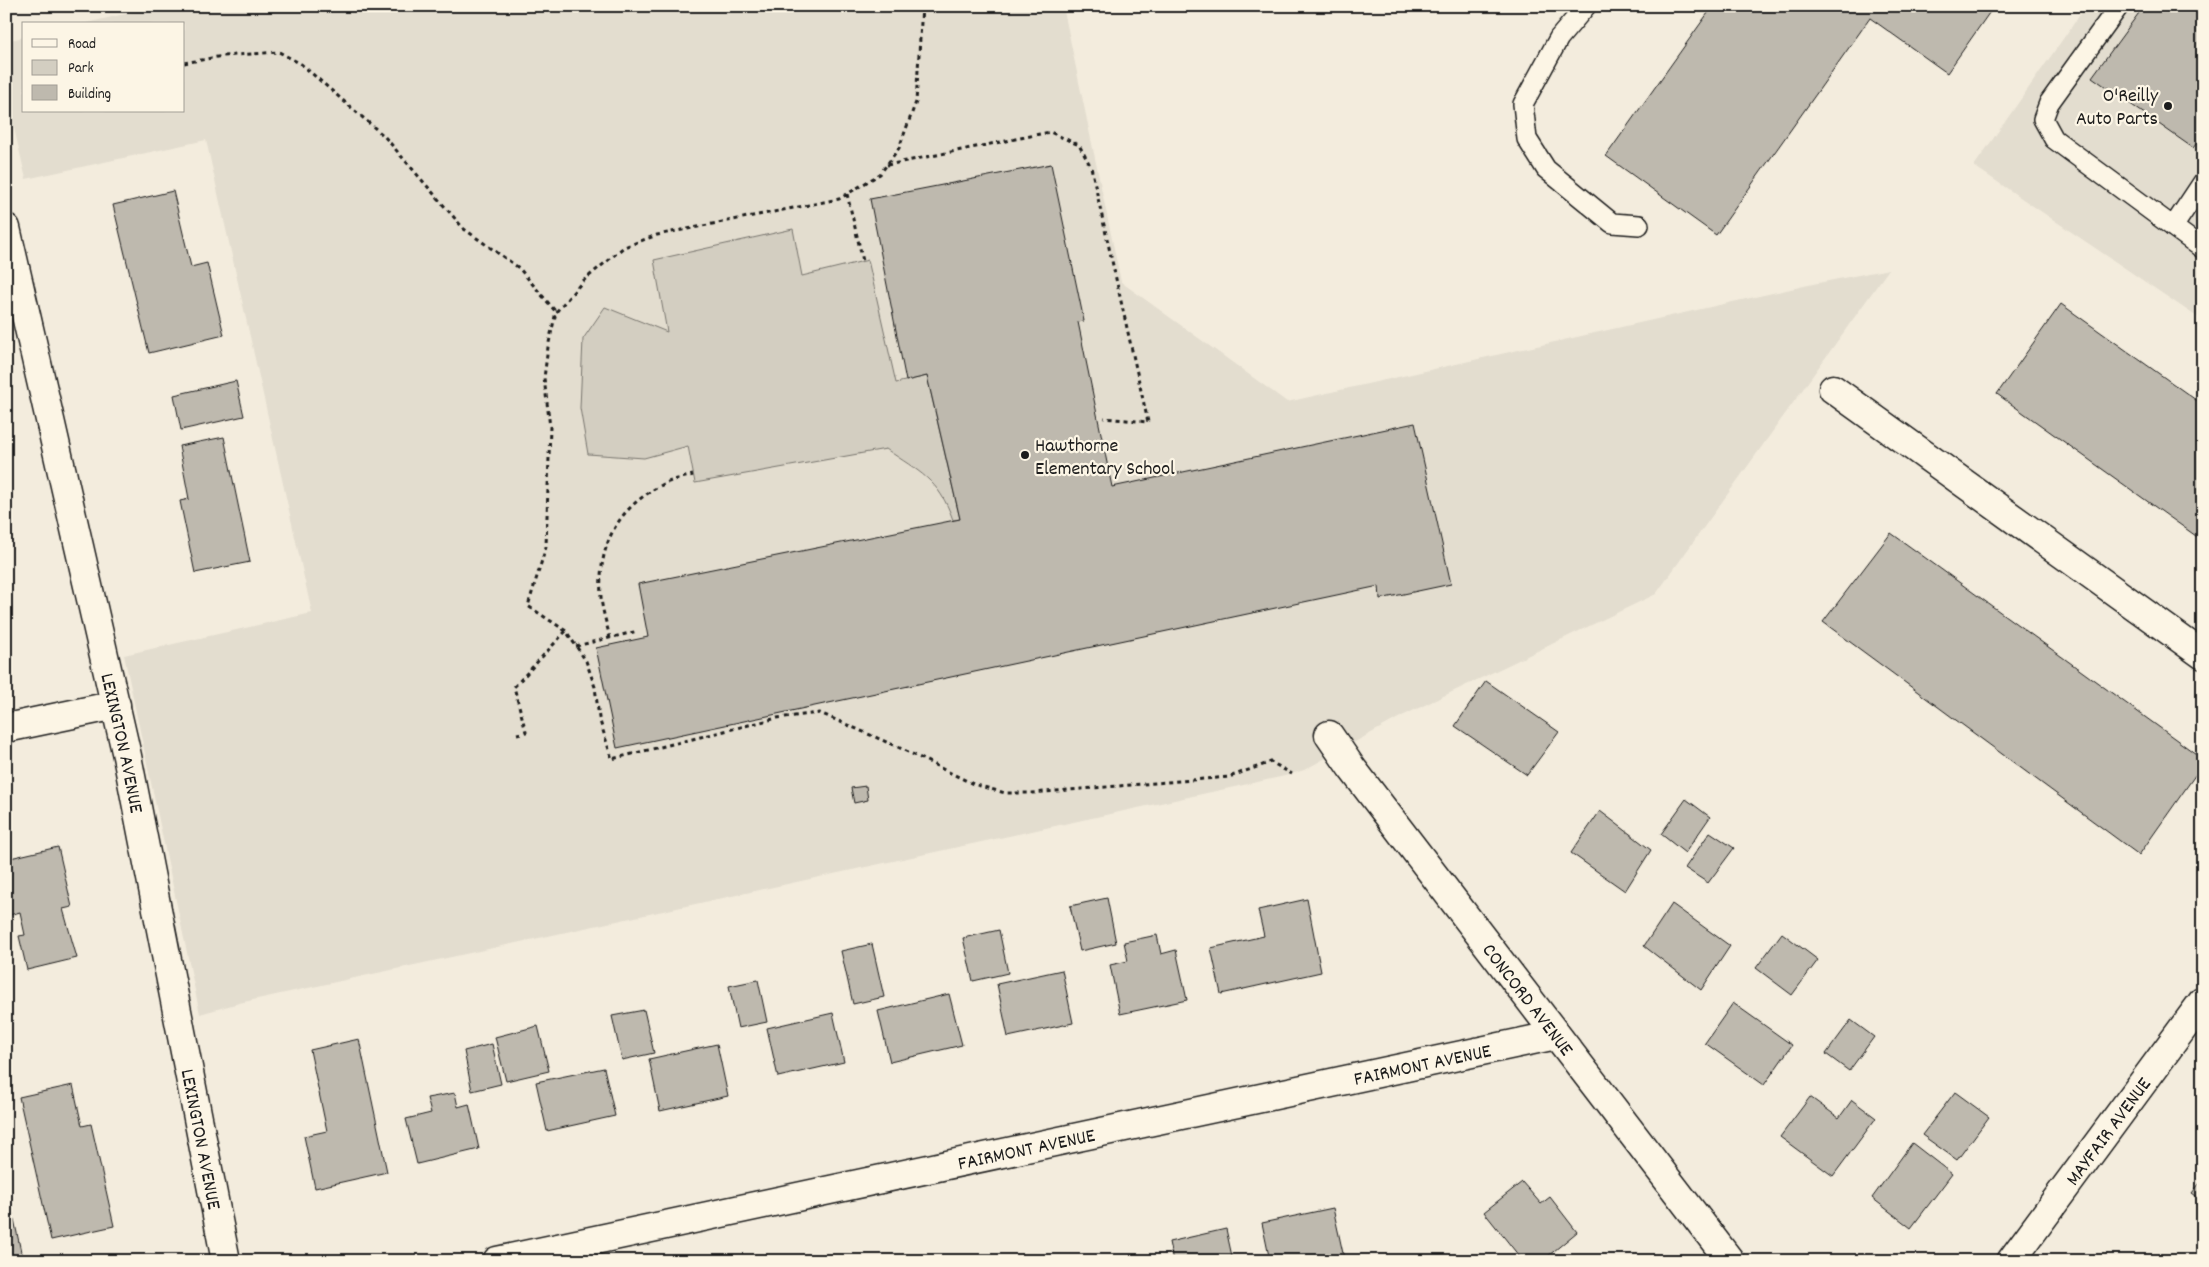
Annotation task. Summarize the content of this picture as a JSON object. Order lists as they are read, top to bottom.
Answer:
{
  "streets": {
    "street": [
      "LEXINGTON AVENUE",
      "CONCORD AVENUE",
      "FAIRMONT AVENUE",
      "MAYFAIR AVENUE"
    ]
  },
  "crossings": [
    ["CONCORD AVENUE", "FAIRMONT AVENUE"]
  ],
  "places": ["O'Reilly Auto Parts", "Hawthorne Elementary School"],
  "legend": ["Road", "Park", "Building"]
}
